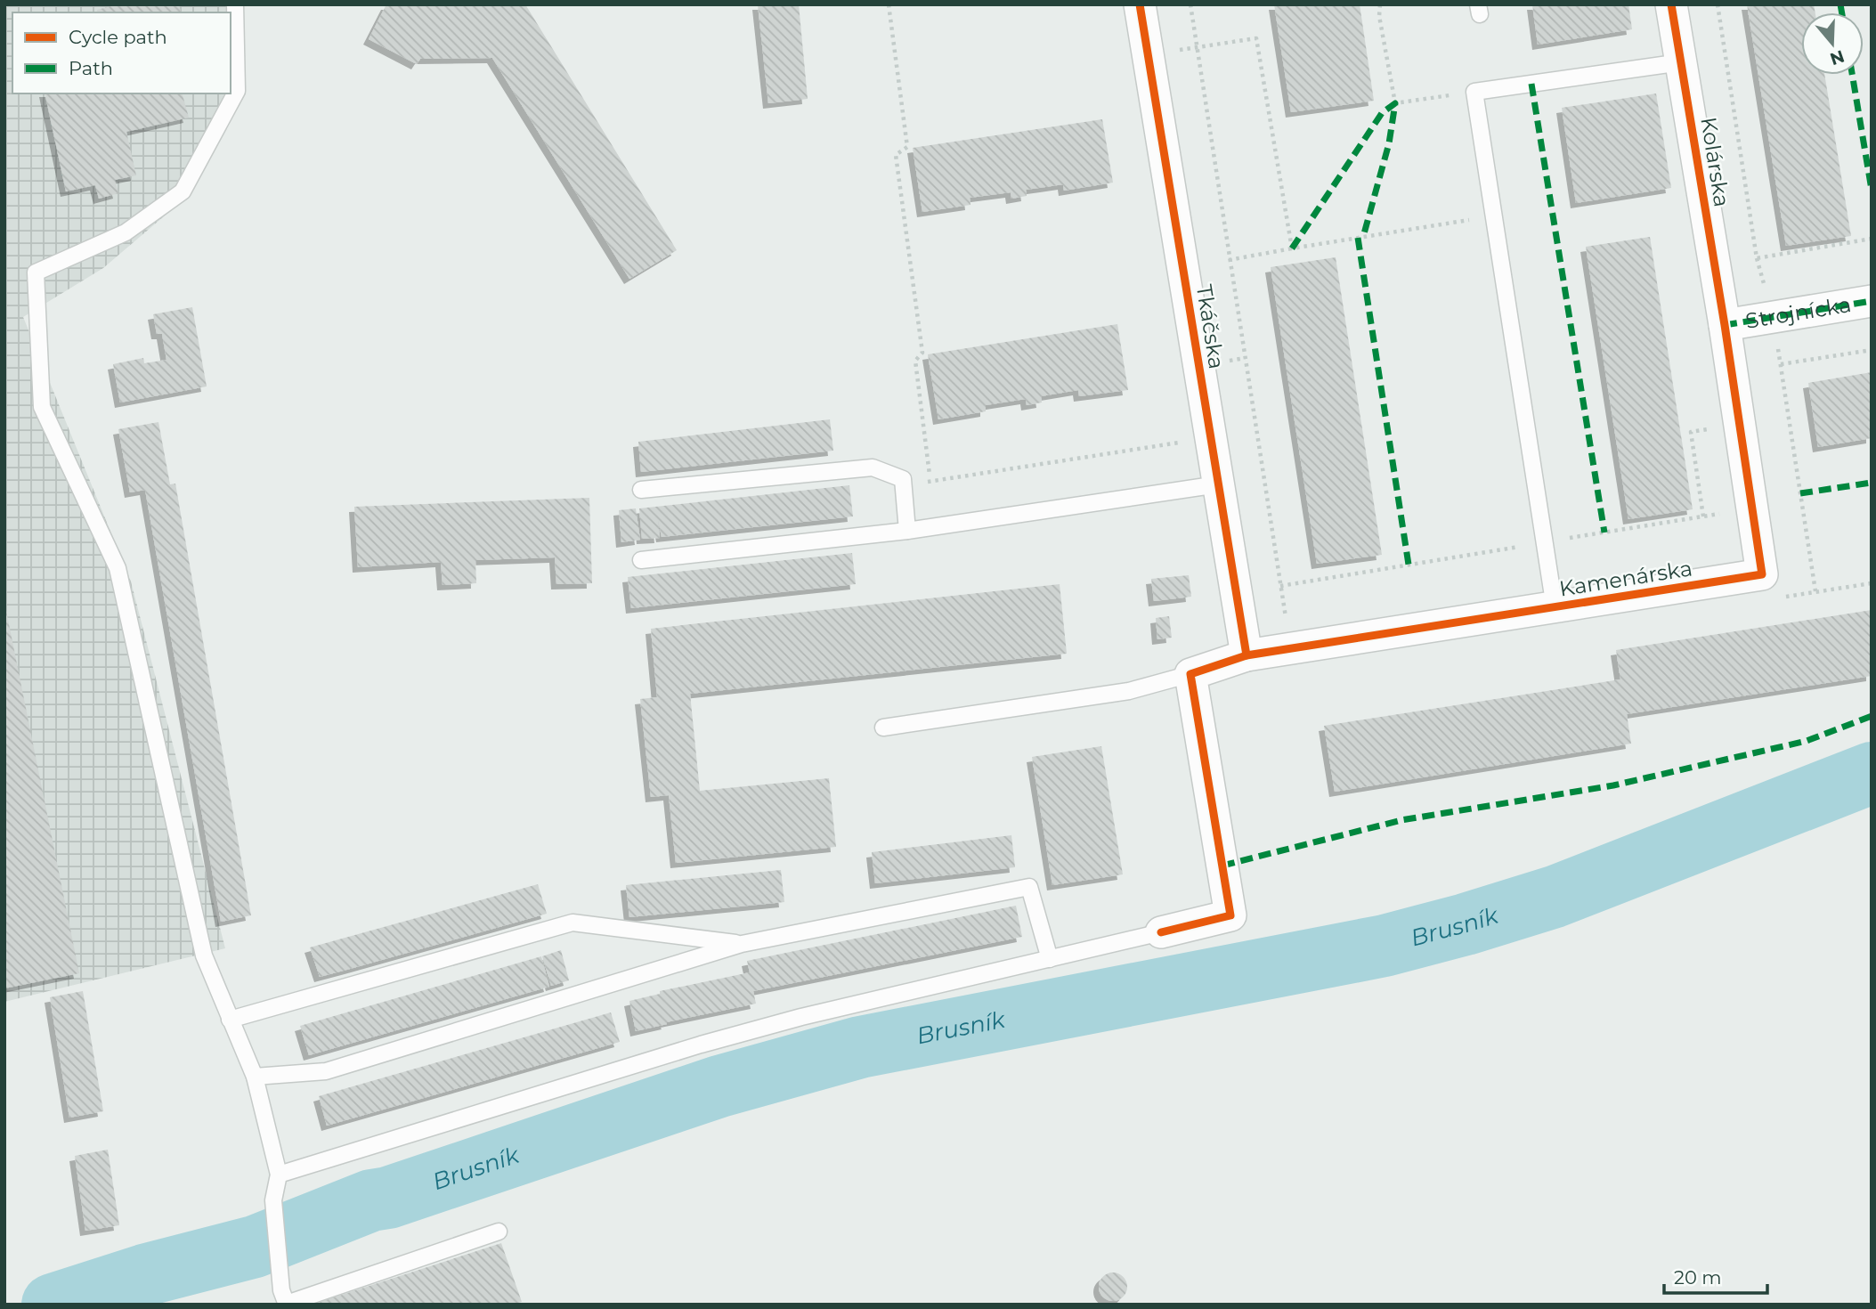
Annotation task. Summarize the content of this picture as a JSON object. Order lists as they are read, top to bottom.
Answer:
{
  "streets": {
    "street": [
      "Kolárska",
      "Strojnícka",
      "Tkáčska",
      "Kamenárska"
    ]
  },
  "crossings": [
    ["Kolárska", "Strojnícka"],
    ["Kolárska", "Kamenárska"],
    ["Strojnícka", "Kamenárska"],
    ["Tkáčska", "Kamenárska"]
  ],
  "water": ["Brusník"],
  "legend": ["Cycle path", "Path"],
  "scale_bar": "20 m",
  "north": "bottom"
}
